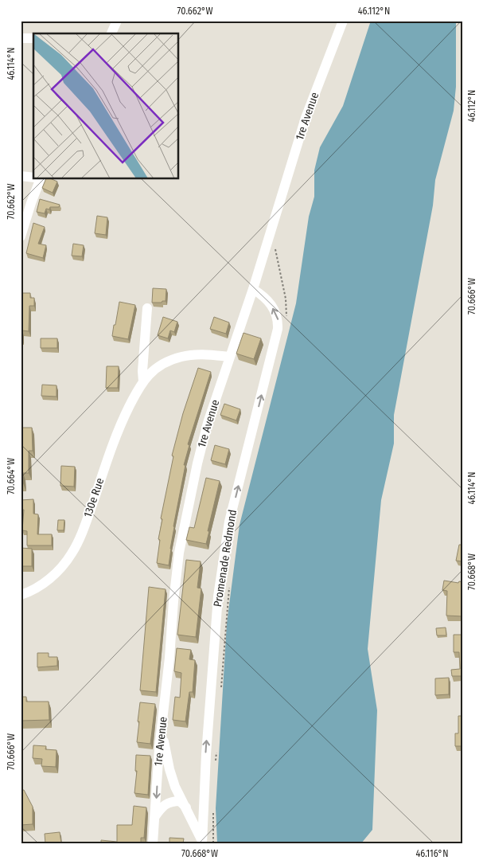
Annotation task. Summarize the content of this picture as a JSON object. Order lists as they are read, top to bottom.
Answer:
{
  "streets": {
    "street": ["1re Avenue", "130e Rue", "Promenade Redmond"]
  },
  "crossings": [
    ["1re Avenue", "130e Rue"],
    ["1re Avenue", "Promenade Redmond"]
  ],
  "one_way": ["Promenade Redmond"],
  "coordinates": [
    "70.662°W",
    "46.112°N",
    "46.114°N",
    "70.666°W",
    "70.664°W",
    "70.668°W",
    "46.116°N"
  ]
}
